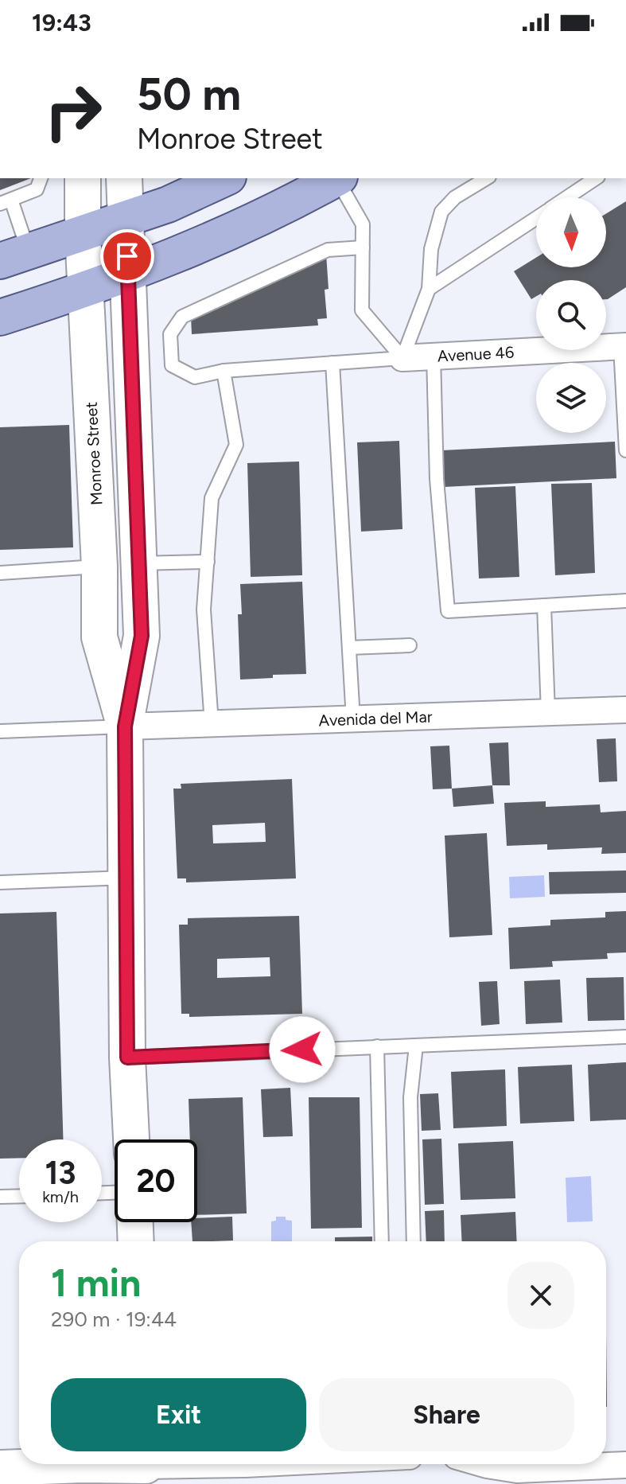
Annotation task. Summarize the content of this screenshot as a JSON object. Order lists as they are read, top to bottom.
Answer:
{
  "streets": {
    "main road": ["Monroe Street"],
    "street": ["Avenue 46", "Avenida del Mar"]
  },
  "crossings": [
    ["Monroe Street", "Avenida del Mar"]
  ],
  "north": "bottom",
  "page": {
    "status": "19:43",
    "turn": ["50 m", "Monroe Street"],
    "speed": "13 km/h",
    "limit": "20",
    "heading": ["1 min", "290 m · 19:44"],
    "buttons": ["Exit", "Share"]
  }
}
